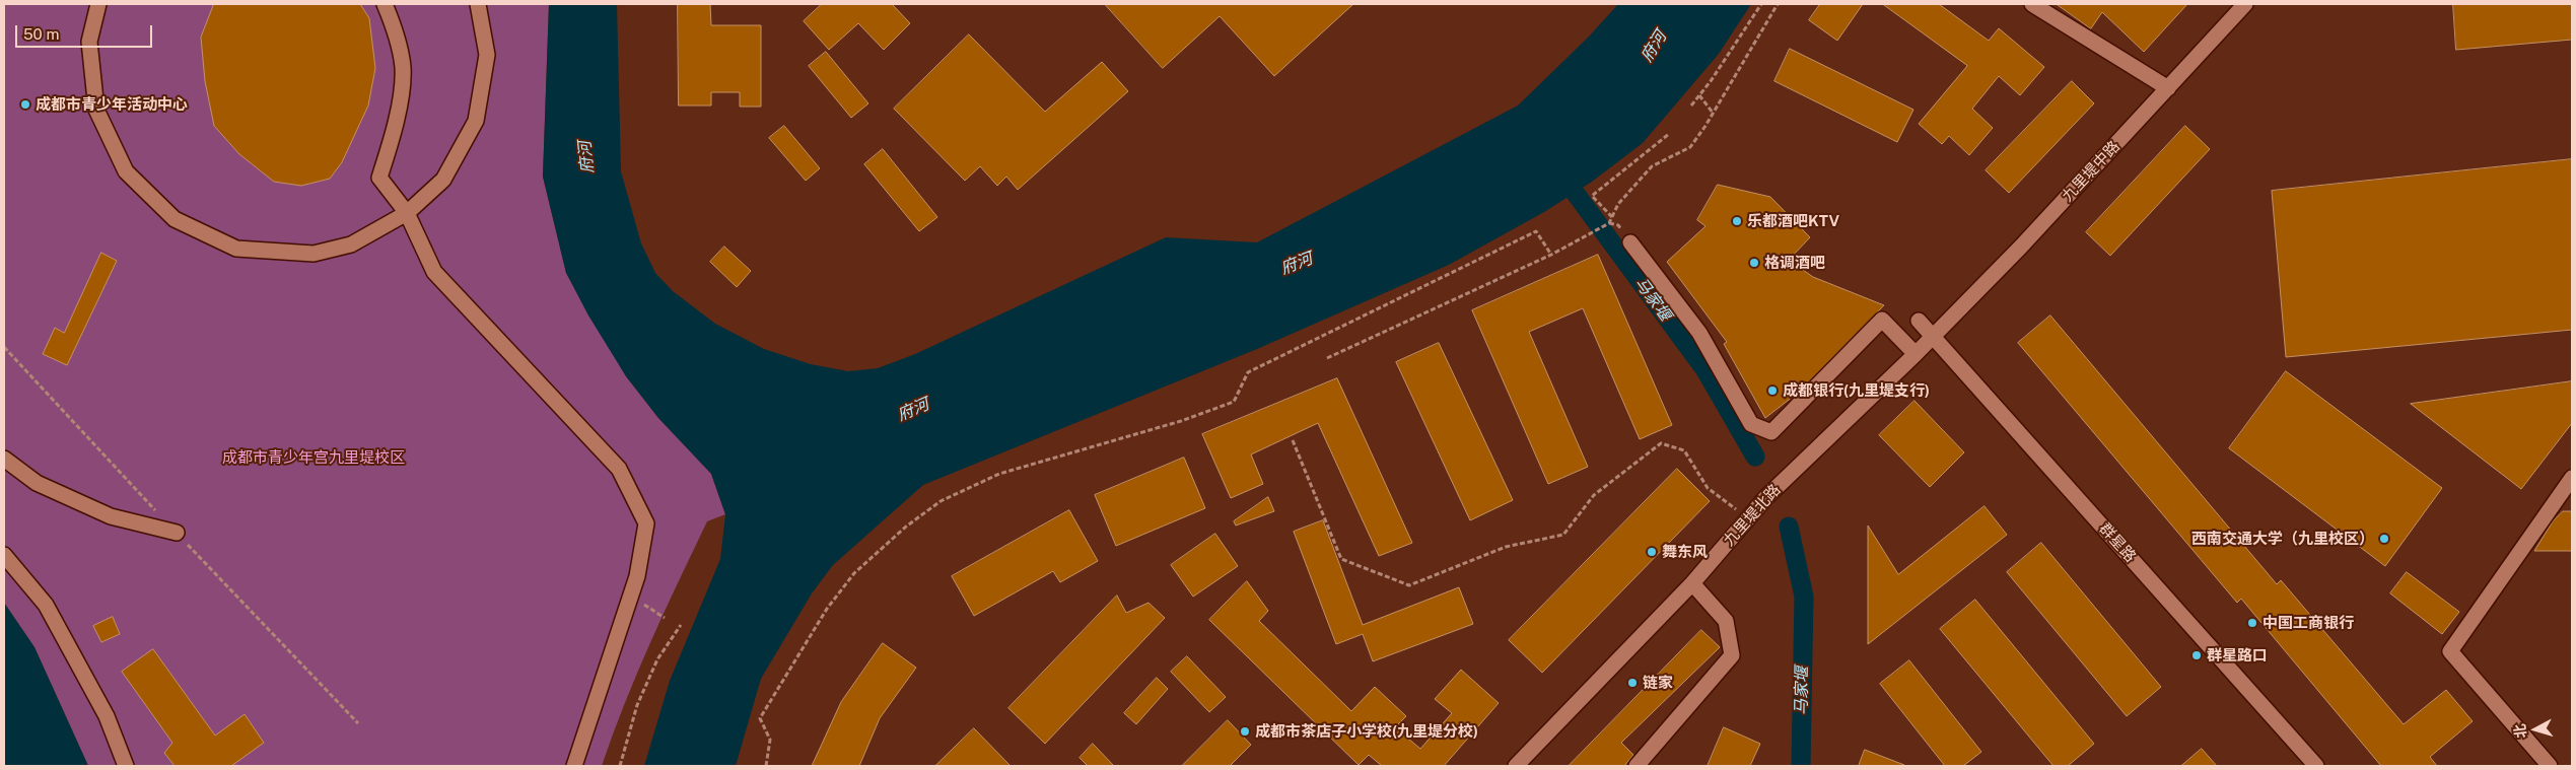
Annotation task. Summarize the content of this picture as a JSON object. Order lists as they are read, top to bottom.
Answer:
{
  "streets": {
    "street": ["九里堤中路", "九里堤北路", "群星路"]
  },
  "crossings": [
    ["九里堤中路", "九里堤北路"],
    ["九里堤中路", "群星路"],
    ["九里堤北路", "群星路"]
  ],
  "water": ["府河", "马家堰"],
  "parks": ["成都市青少年宫九里堤校区"],
  "places": [
    "成都市青少年活动中心",
    "乐都酒吧KTV",
    "格调酒吧",
    "成都银行(九里堤支行)",
    "西南交通大学（九里校区）",
    "舞东风",
    "中国工商银行",
    "群星路口",
    "链家",
    "成都市茶店子小学校(九里堤分校)"
  ],
  "scale_bar": "50 m",
  "north": "left"
}
